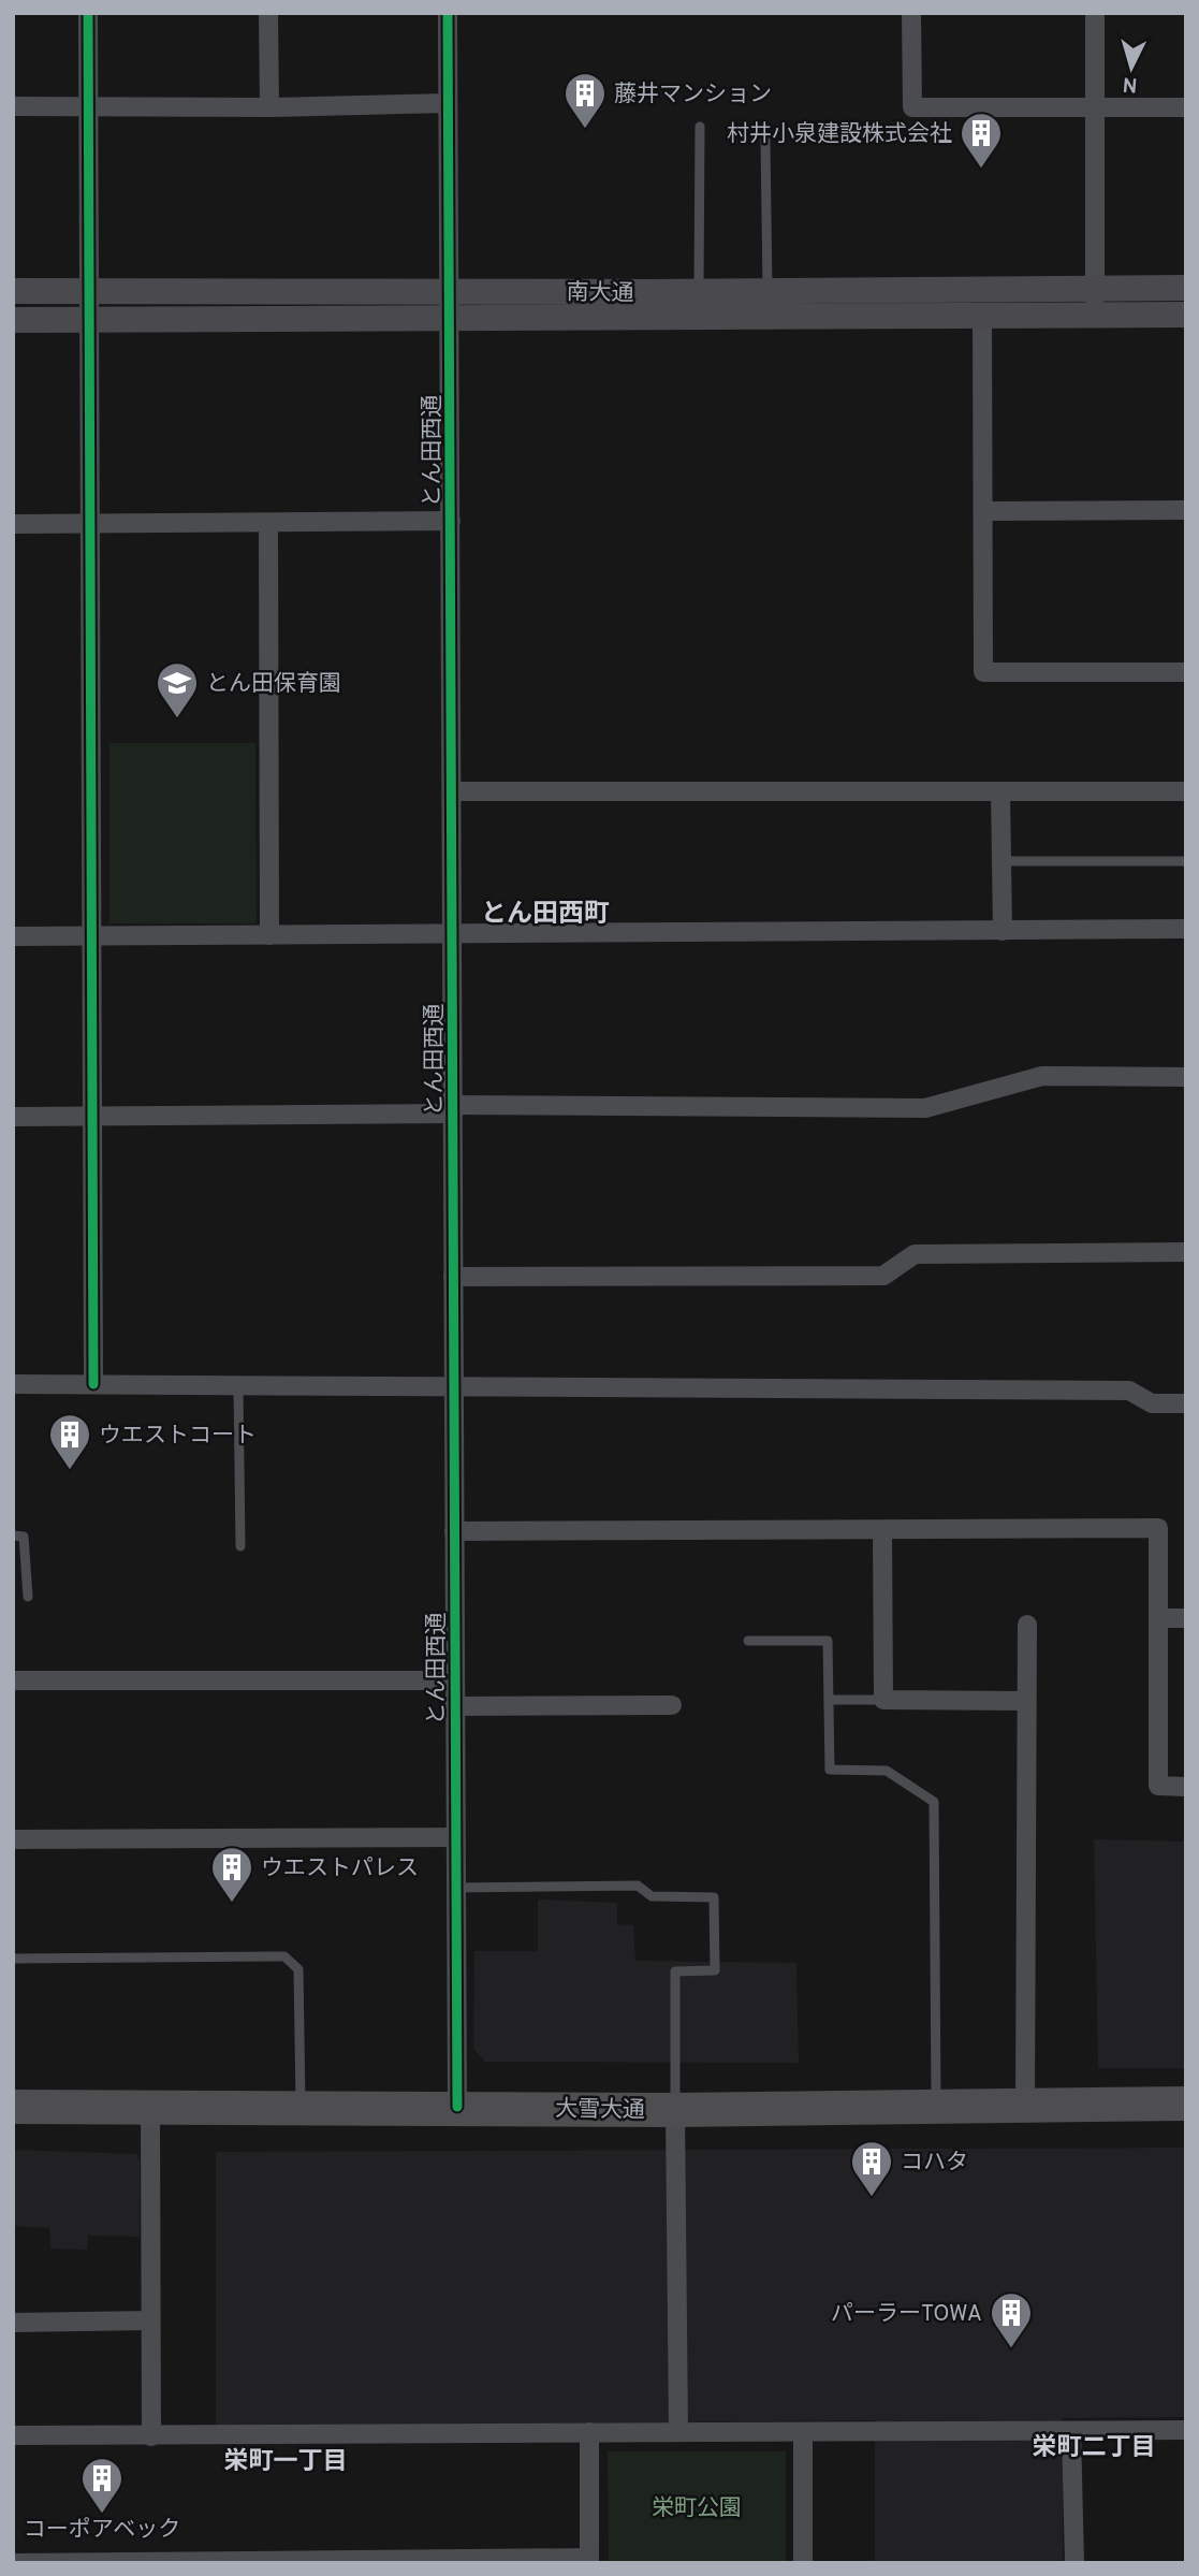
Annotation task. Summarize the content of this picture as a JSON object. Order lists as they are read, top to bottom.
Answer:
{
  "streets": {
    "highway": ["大雪大通"],
    "street": ["南大通", "とん田西通"]
  },
  "crossings": [
    ["南大通", "とん田西通"],
    ["とん田西通", "大雪大通"]
  ],
  "districts": ["とん田西町", "栄町二丁目", "栄町一丁目"],
  "parks": ["栄町公園"],
  "places": {
    "building": [
      "藤井マンション",
      "村井小泉建設株式会社",
      "ウエストコート",
      "ウエストパレス",
      "コハタ",
      "パーラーTOWA",
      "コーポアベック"
    ],
    "school or university": ["とん田保育園"]
  },
  "north": "bottom"
}
